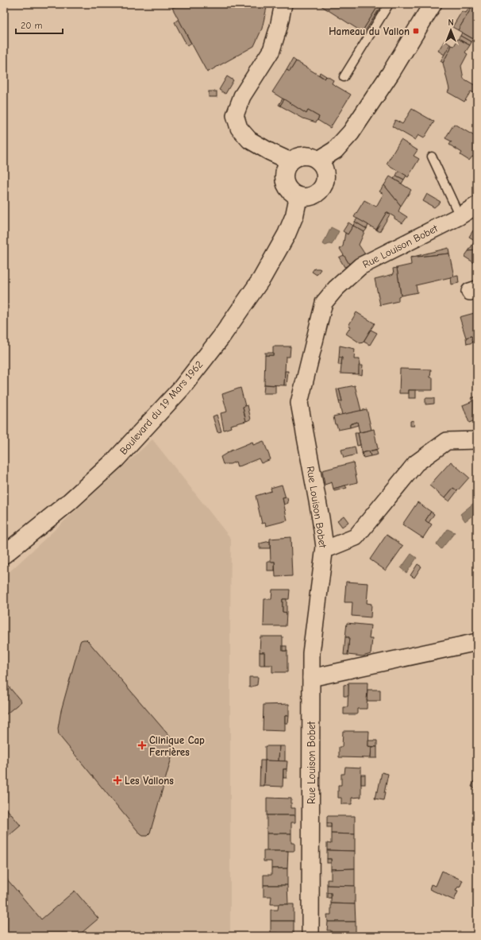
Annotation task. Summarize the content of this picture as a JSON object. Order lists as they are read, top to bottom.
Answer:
{
  "streets": {
    "main road": ["Boulevard du 19 Mars 1962"],
    "street": ["Rue Louison Bobet"]
  },
  "places": {
    "transit": ["Hameau du Vallon"],
    "health": ["Clinique Cap Ferrières", "Les Vallons"]
  },
  "scale_bar": "20 m",
  "north": "top"
}
